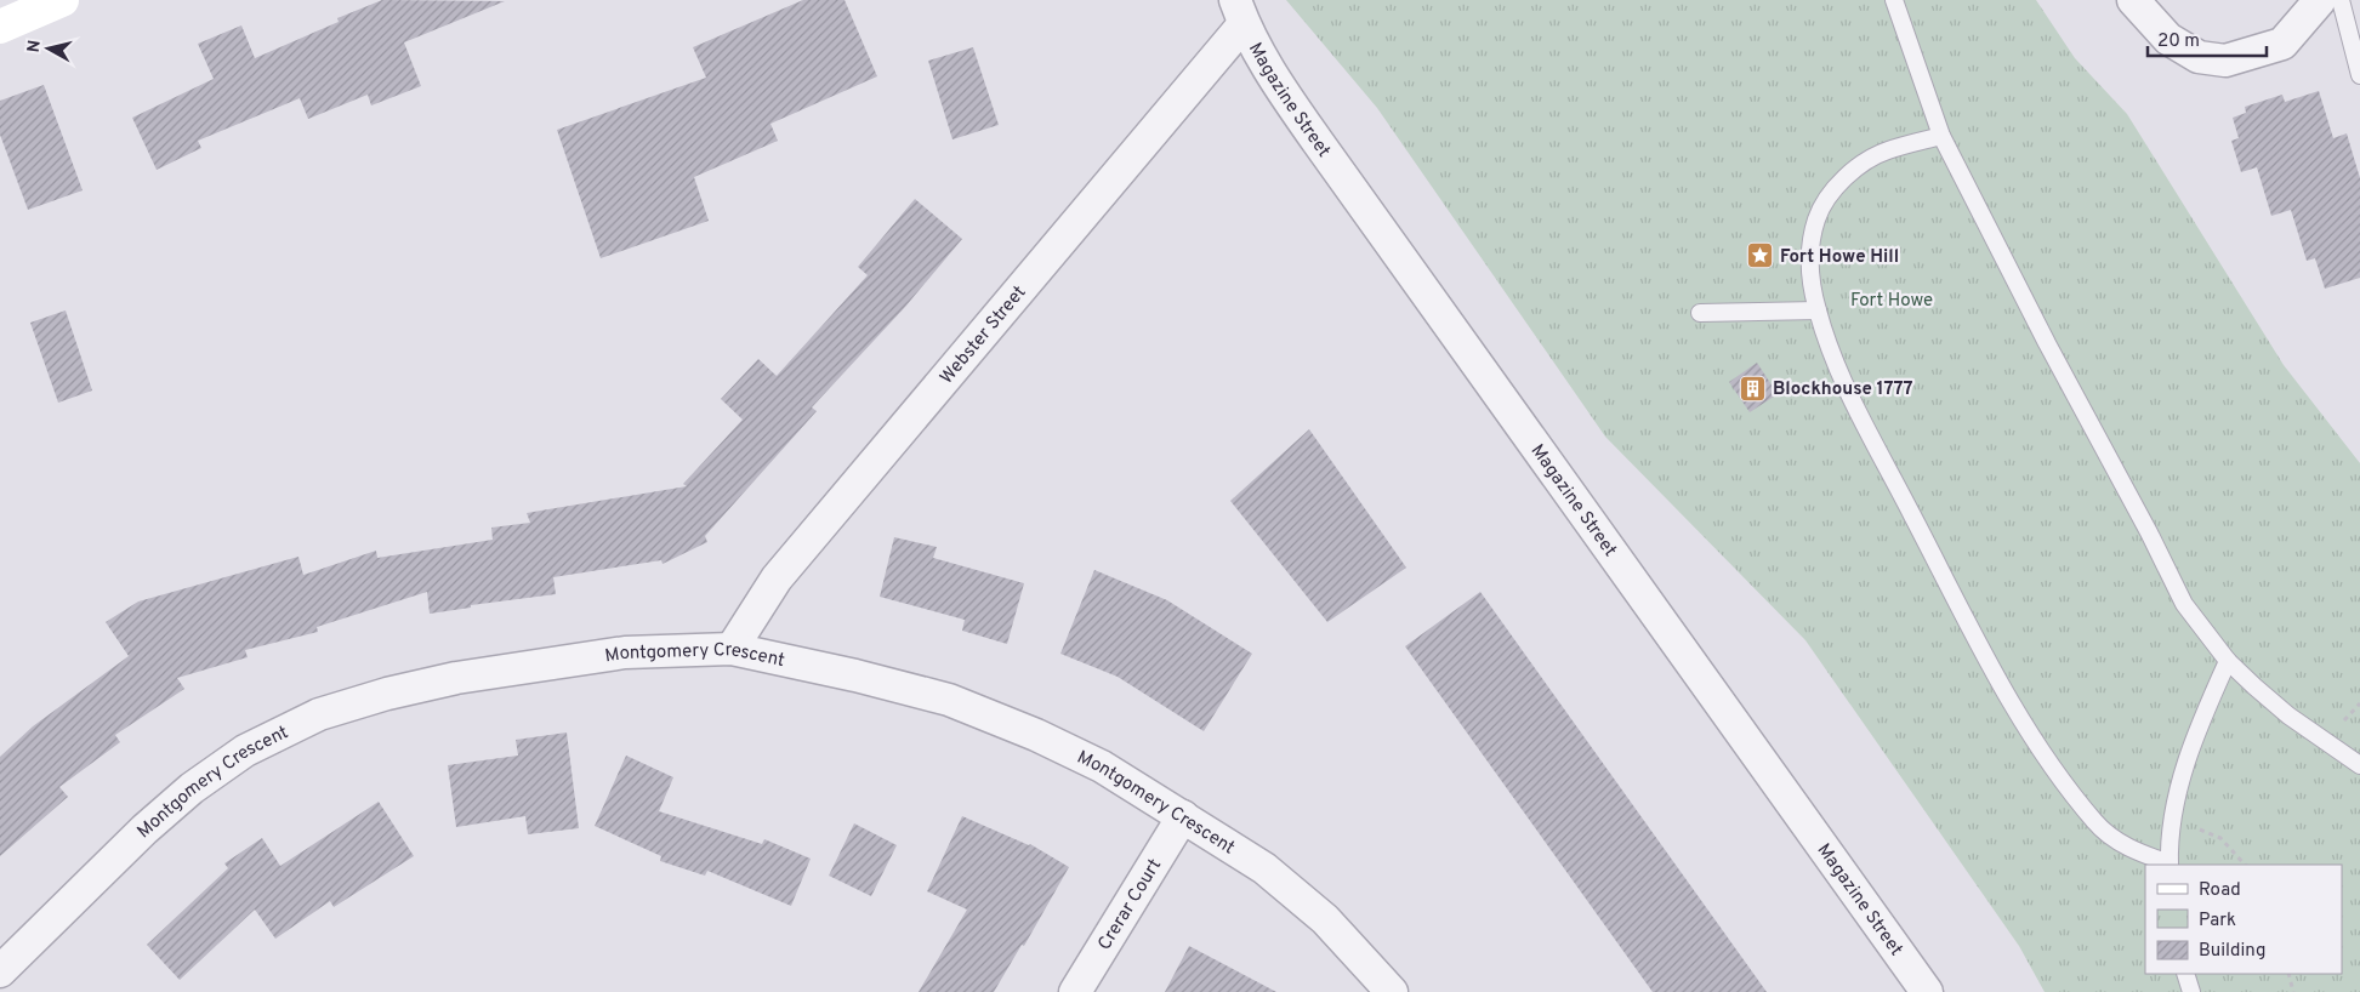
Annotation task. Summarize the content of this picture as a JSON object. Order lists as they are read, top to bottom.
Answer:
{
  "streets": {
    "street": [
      "Magazine Street",
      "Webster Street",
      "Montgomery Crescent",
      "Crerar Court"
    ]
  },
  "crossings": [
    ["Magazine Street", "Webster Street"],
    ["Webster Street", "Montgomery Crescent"],
    ["Montgomery Crescent", "Crerar Court"]
  ],
  "parks": ["Fort Howe"],
  "places": {
    "place": ["Fort Howe Hill"],
    "building": ["Blockhouse 1777"]
  },
  "legend": ["Road", "Park", "Building"],
  "scale_bar": "20 m",
  "north": "left"
}
